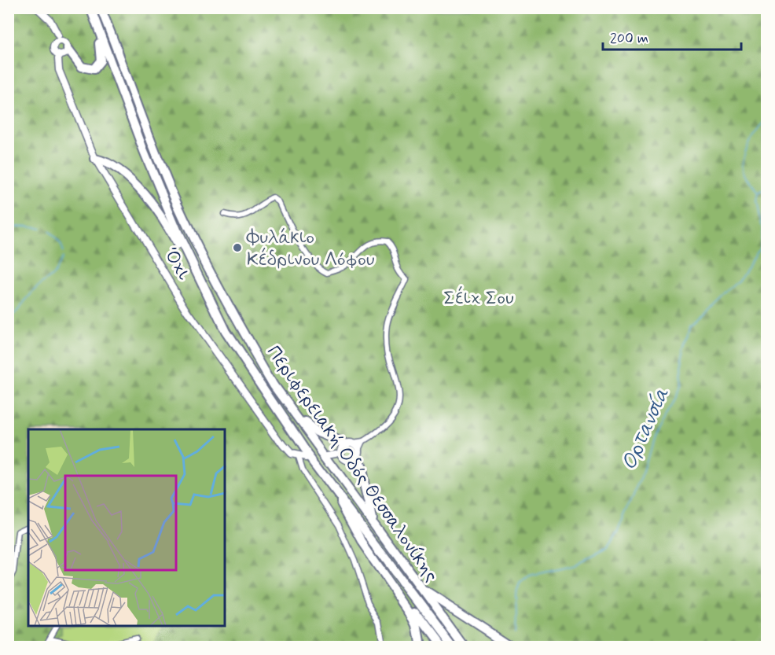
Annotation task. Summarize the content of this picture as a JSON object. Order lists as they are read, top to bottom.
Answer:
{
  "streets": {
    "highway": ["Περιφερειακή Οδός Θεσσαλονίκης"],
    "main road": ["Όχι"]
  },
  "water": ["Ορτανσία"],
  "parks": ["Σέιχ Σου"],
  "places": ["Φυλάκιο Κέδρινου Λόφου"],
  "scale_bar": "200 m"
}
